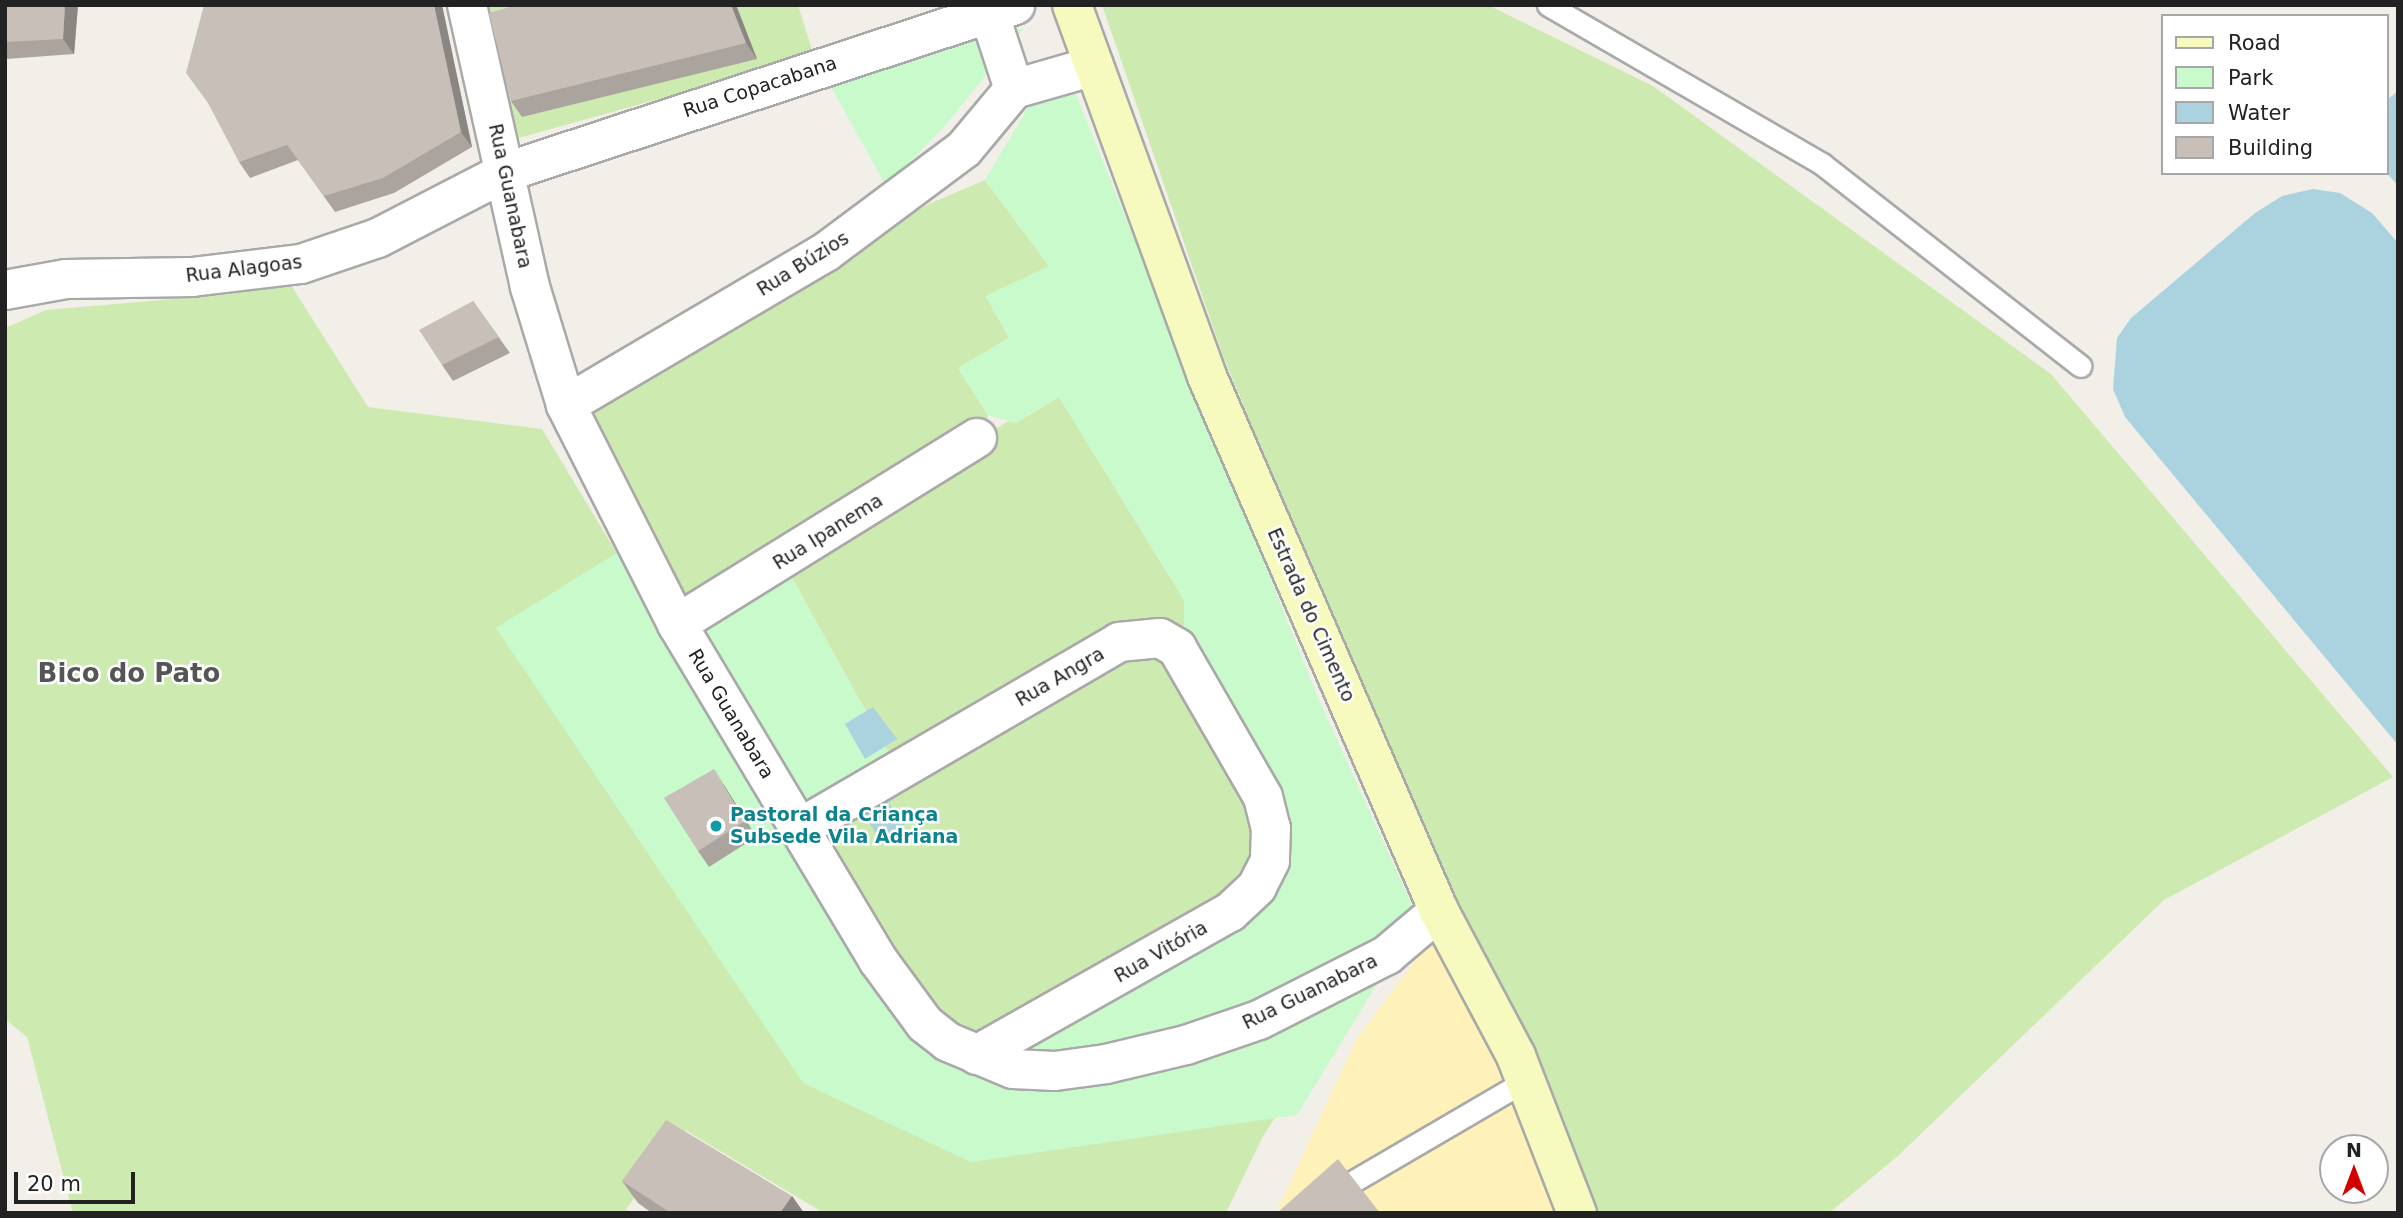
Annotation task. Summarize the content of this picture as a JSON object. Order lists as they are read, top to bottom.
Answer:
{
  "streets": {
    "street": [
      "Rua Copacabana",
      "Rua Guanabara",
      "Rua Búzios",
      "Rua Alagoas",
      "Rua Ipanema",
      "Estrada do Cimento",
      "Rua Angra",
      "Rua Vitória"
    ]
  },
  "crossings": [
    ["Rua Copacabana", "Rua Guanabara"],
    ["Rua Copacabana", "Rua Alagoas"],
    ["Rua Guanabara", "Rua Búzios"],
    ["Rua Guanabara", "Rua Alagoas"],
    ["Rua Guanabara", "Rua Ipanema"],
    ["Rua Guanabara", "Estrada do Cimento"],
    ["Rua Guanabara", "Rua Angra"],
    ["Rua Guanabara", "Rua Vitória"],
    ["Rua Angra", "Rua Vitória"]
  ],
  "districts": ["Bico do Pato"],
  "places": ["Pastoral da Criança Subsede Vila Adriana"],
  "legend": [
    "Road",
    "Park",
    "Water",
    "Building"
  ],
  "scale_bar": "20 m",
  "north": "top"
}
